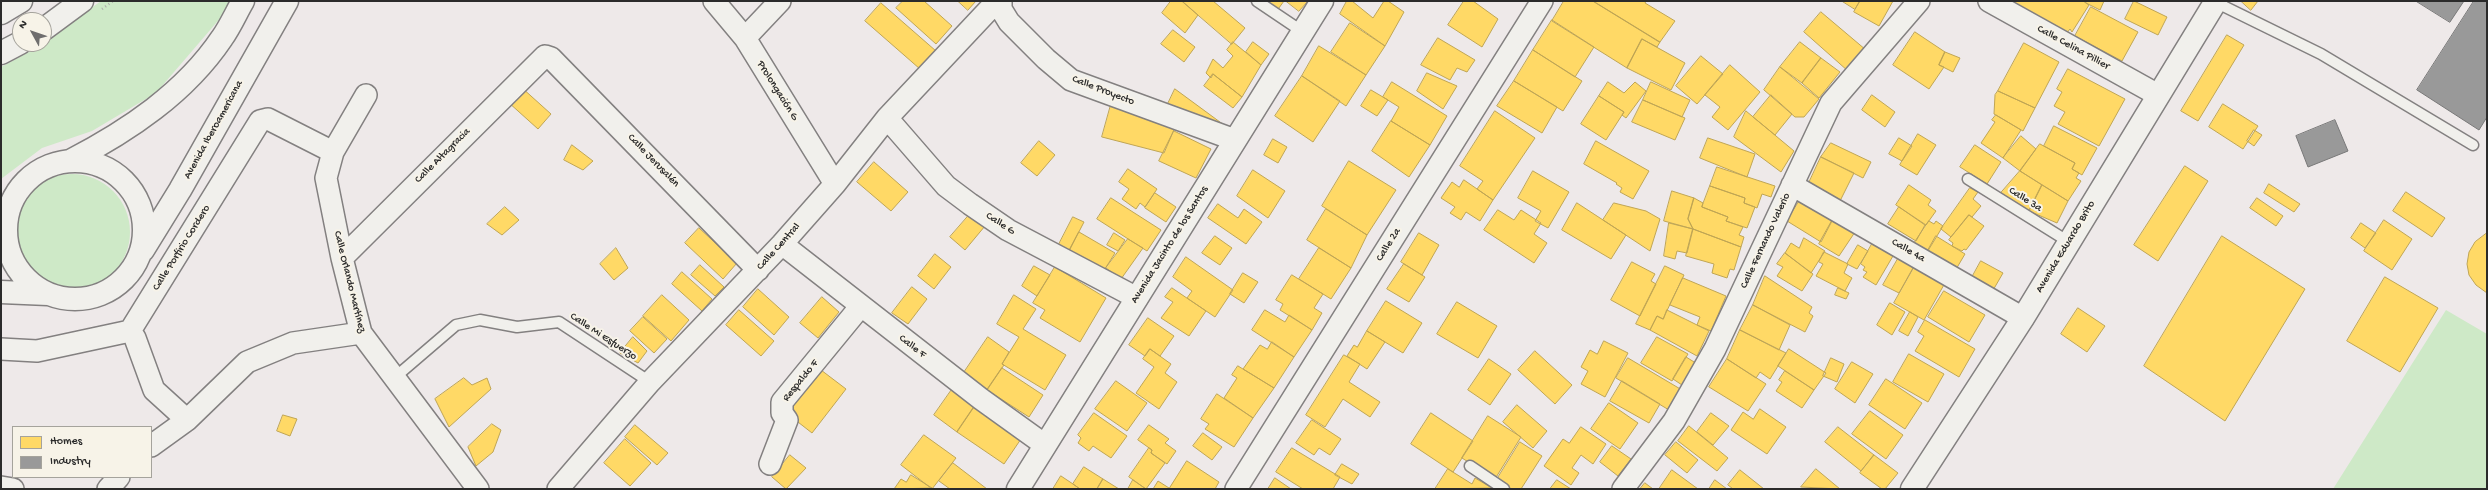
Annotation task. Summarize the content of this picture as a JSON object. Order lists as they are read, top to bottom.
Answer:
{
  "streets": {
    "street": [
      "Calle Celina Pillier",
      "Prolongación G",
      "Calle Proyecto",
      "Avenida Iberoamericana",
      "Calle Altagracia",
      "Calle Jerusalén",
      "Calle G",
      "Calle Fernando Valerio",
      "Avenida Jacinto de los Santos",
      "Calle 2a",
      "Calle Central",
      "Avenida Eduardo Brito",
      "Calle Porfirio Cordero",
      "Calle 4a",
      "Calle Orlando Martínez",
      "Calle F",
      "Respaldo F"
    ],
    "lane": ["Calle 3a", "Calle Mi Esfuerzo"]
  },
  "crossings": [
    ["Calle Celina Pillier", "Avenida Eduardo Brito"],
    ["Prolongación G", "Calle Central"],
    ["Calle Proyecto", "Avenida Jacinto de los Santos"],
    ["Calle Altagracia", "Calle Jerusalén"],
    ["Calle Altagracia", "Calle Orlando Martínez"],
    ["Calle Jerusalén", "Calle Central"],
    ["Calle 3a", "Avenida Eduardo Brito"],
    ["Calle G", "Avenida Jacinto de los Santos"],
    ["Calle G", "Calle Central"],
    ["Calle Fernando Valerio", "Calle 4a"],
    ["Avenida Jacinto de los Santos", "Calle F"],
    ["Calle Central", "Calle Mi Esfuerzo"],
    ["Calle Central", "Calle F"],
    ["Avenida Eduardo Brito", "Calle 4a"],
    ["Calle Porfirio Cordero", "Calle Orlando Martínez"],
    ["Calle Orlando Martínez", "Calle Mi Esfuerzo"],
    ["Calle F", "Respaldo F"]
  ],
  "legend": ["Homes", "Industry"],
  "north": "top left"
}
